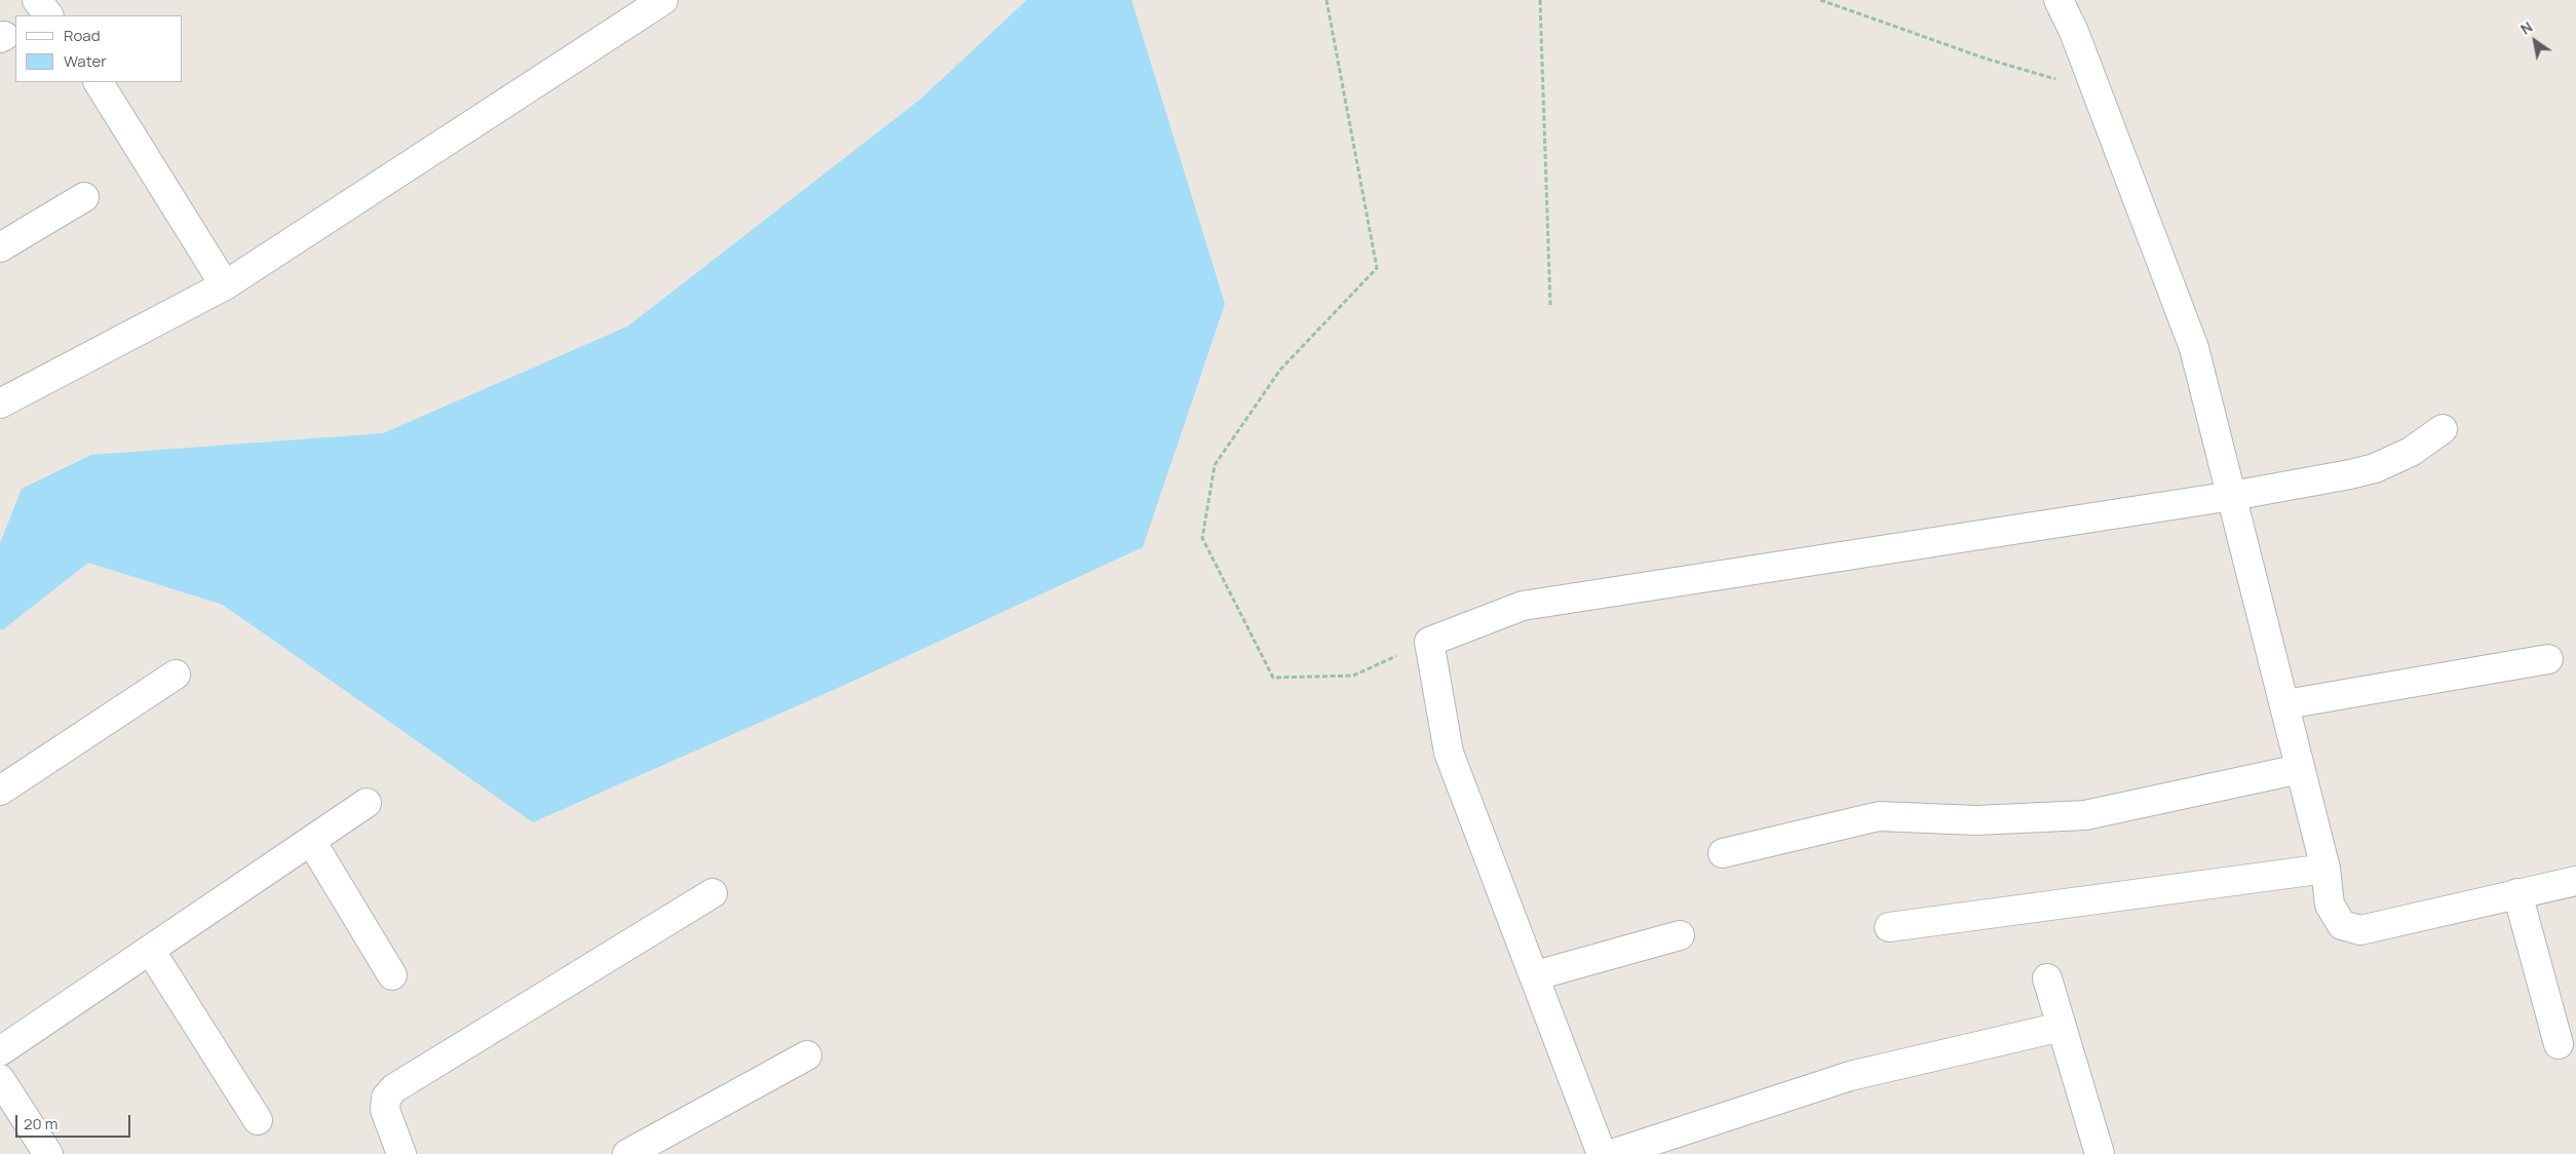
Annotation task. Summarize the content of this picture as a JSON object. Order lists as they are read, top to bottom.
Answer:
{
  "legend": ["Road", "Water"],
  "scale_bar": "20 m",
  "north": "top left"
}
